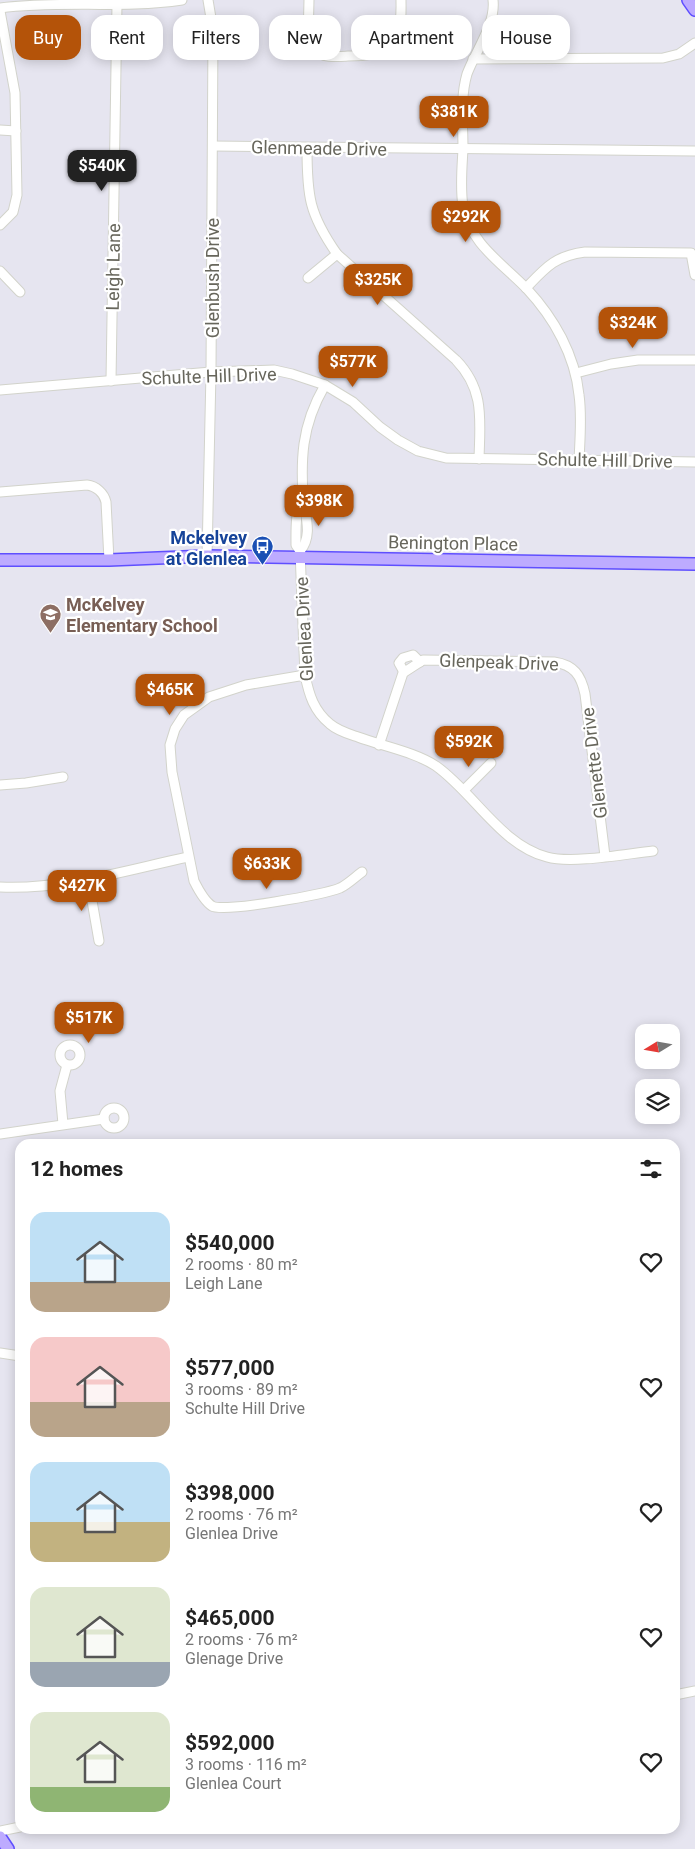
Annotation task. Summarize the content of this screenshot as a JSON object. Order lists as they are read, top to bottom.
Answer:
{
  "streets": {
    "main road": ["Benington Place"],
    "street": [
      "Glenmeade Drive",
      "Leigh Lane",
      "Glenbush Drive",
      "Schulte Hill Drive",
      "Glenlea Drive",
      "Glenpeak Drive",
      "Glenette Drive"
    ]
  },
  "crossings": [
    ["Glenmeade Drive", "Glenbush Drive"],
    ["Leigh Lane", "Schulte Hill Drive"],
    ["Glenbush Drive", "Schulte Hill Drive"],
    ["Glenbush Drive", "Benington Place"],
    ["Schulte Hill Drive", "Glenlea Drive"],
    ["Benington Place", "Glenlea Drive"],
    ["Glenlea Drive", "Glenpeak Drive"],
    ["Glenlea Drive", "Glenette Drive"],
    ["Glenpeak Drive", "Glenette Drive"]
  ],
  "places": {
    "bus stop": ["Mckelvey at Glenlea"],
    "school or university": ["McKelvey Elementary School"]
  },
  "north": "left",
  "page": {
    "chip": [
      "Buy",
      "Rent",
      "Filters",
      "New",
      "Apartment",
      "House"
    ],
    "price": [
      "$381K",
      "$540K",
      "$292K",
      "$325K",
      "$324K",
      "$577K",
      "$398K",
      "$465K",
      "$592K",
      "$633K",
      "$427K",
      "$517K"
    ],
    "heading": "12 homes",
    "list": [
      {
        "name": "$540,000",
        "note": "2 rooms · 80 m² · Leigh Lane"
      },
      {
        "name": "$577,000",
        "note": "3 rooms · 89 m² · Schulte Hill Drive"
      },
      {
        "name": "$398,000",
        "note": "2 rooms · 76 m² · Glenlea Drive"
      },
      {
        "name": "$465,000",
        "note": "2 rooms · 76 m² · Glenage Drive"
      },
      {
        "name": "$592,000",
        "note": "3 rooms · 116 m² · Glenlea Court"
      }
    ]
  }
}
